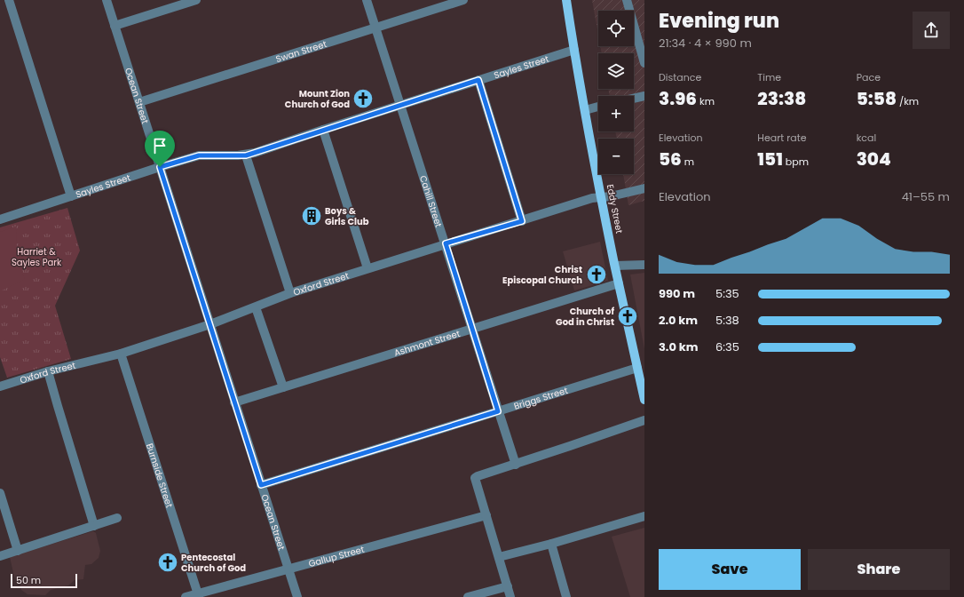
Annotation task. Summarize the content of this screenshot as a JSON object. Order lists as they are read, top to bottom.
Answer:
{
  "streets": {
    "main road": ["Eddy Street"],
    "street": [
      "Swan Street",
      "Sayles Street",
      "Ocean Street",
      "Cahill Street",
      "Oxford Street",
      "Ashmont Street",
      "Briggs Street",
      "Burnside Street",
      "Gallup Street"
    ]
  },
  "crossings": [
    ["Swan Street", "Ocean Street"],
    ["Swan Street", "Cahill Street"],
    ["Sayles Street", "Ocean Street"],
    ["Sayles Street", "Cahill Street"],
    ["Sayles Street", "Eddy Street"],
    ["Ocean Street", "Oxford Street"],
    ["Ocean Street", "Ashmont Street"],
    ["Ocean Street", "Briggs Street"],
    ["Ocean Street", "Gallup Street"],
    ["Cahill Street", "Oxford Street"],
    ["Cahill Street", "Ashmont Street"],
    ["Cahill Street", "Briggs Street"],
    ["Eddy Street", "Oxford Street"],
    ["Eddy Street", "Ashmont Street"],
    ["Eddy Street", "Briggs Street"],
    ["Oxford Street", "Burnside Street"],
    ["Burnside Street", "Gallup Street"]
  ],
  "parks": ["Harriet & Sayles Park"],
  "places": {
    "church": [
      "Mount Zion Church of God",
      "Christ Episcopal Church",
      "Church of God in Christ",
      "Pentecostal Church of God"
    ],
    "building": ["Boys & Girls Club"]
  },
  "scale_bar": "50 m",
  "page": {
    "heading": ["Evening run", "21:34 · 4 × 990 m"],
    "map_buttons": ["+", "−"],
    "stats": [
      ["Distance", "3.96 km"],
      ["Time", "23:38"],
      ["Pace", "5:58 /km"],
      ["Elevation", "56 m"],
      ["Heart rate", "151 bpm"],
      ["kcal", "304"]
    ],
    "chart": ["Elevation", "41–55 m"],
    "list": [
      {
        "name": "990 m",
        "note": "5:35"
      },
      {
        "name": "2.0 km",
        "note": "5:38"
      },
      {
        "name": "3.0 km",
        "note": "6:35"
      }
    ],
    "buttons": ["Save", "Share"],
    "scale": "50 m"
  }
}
